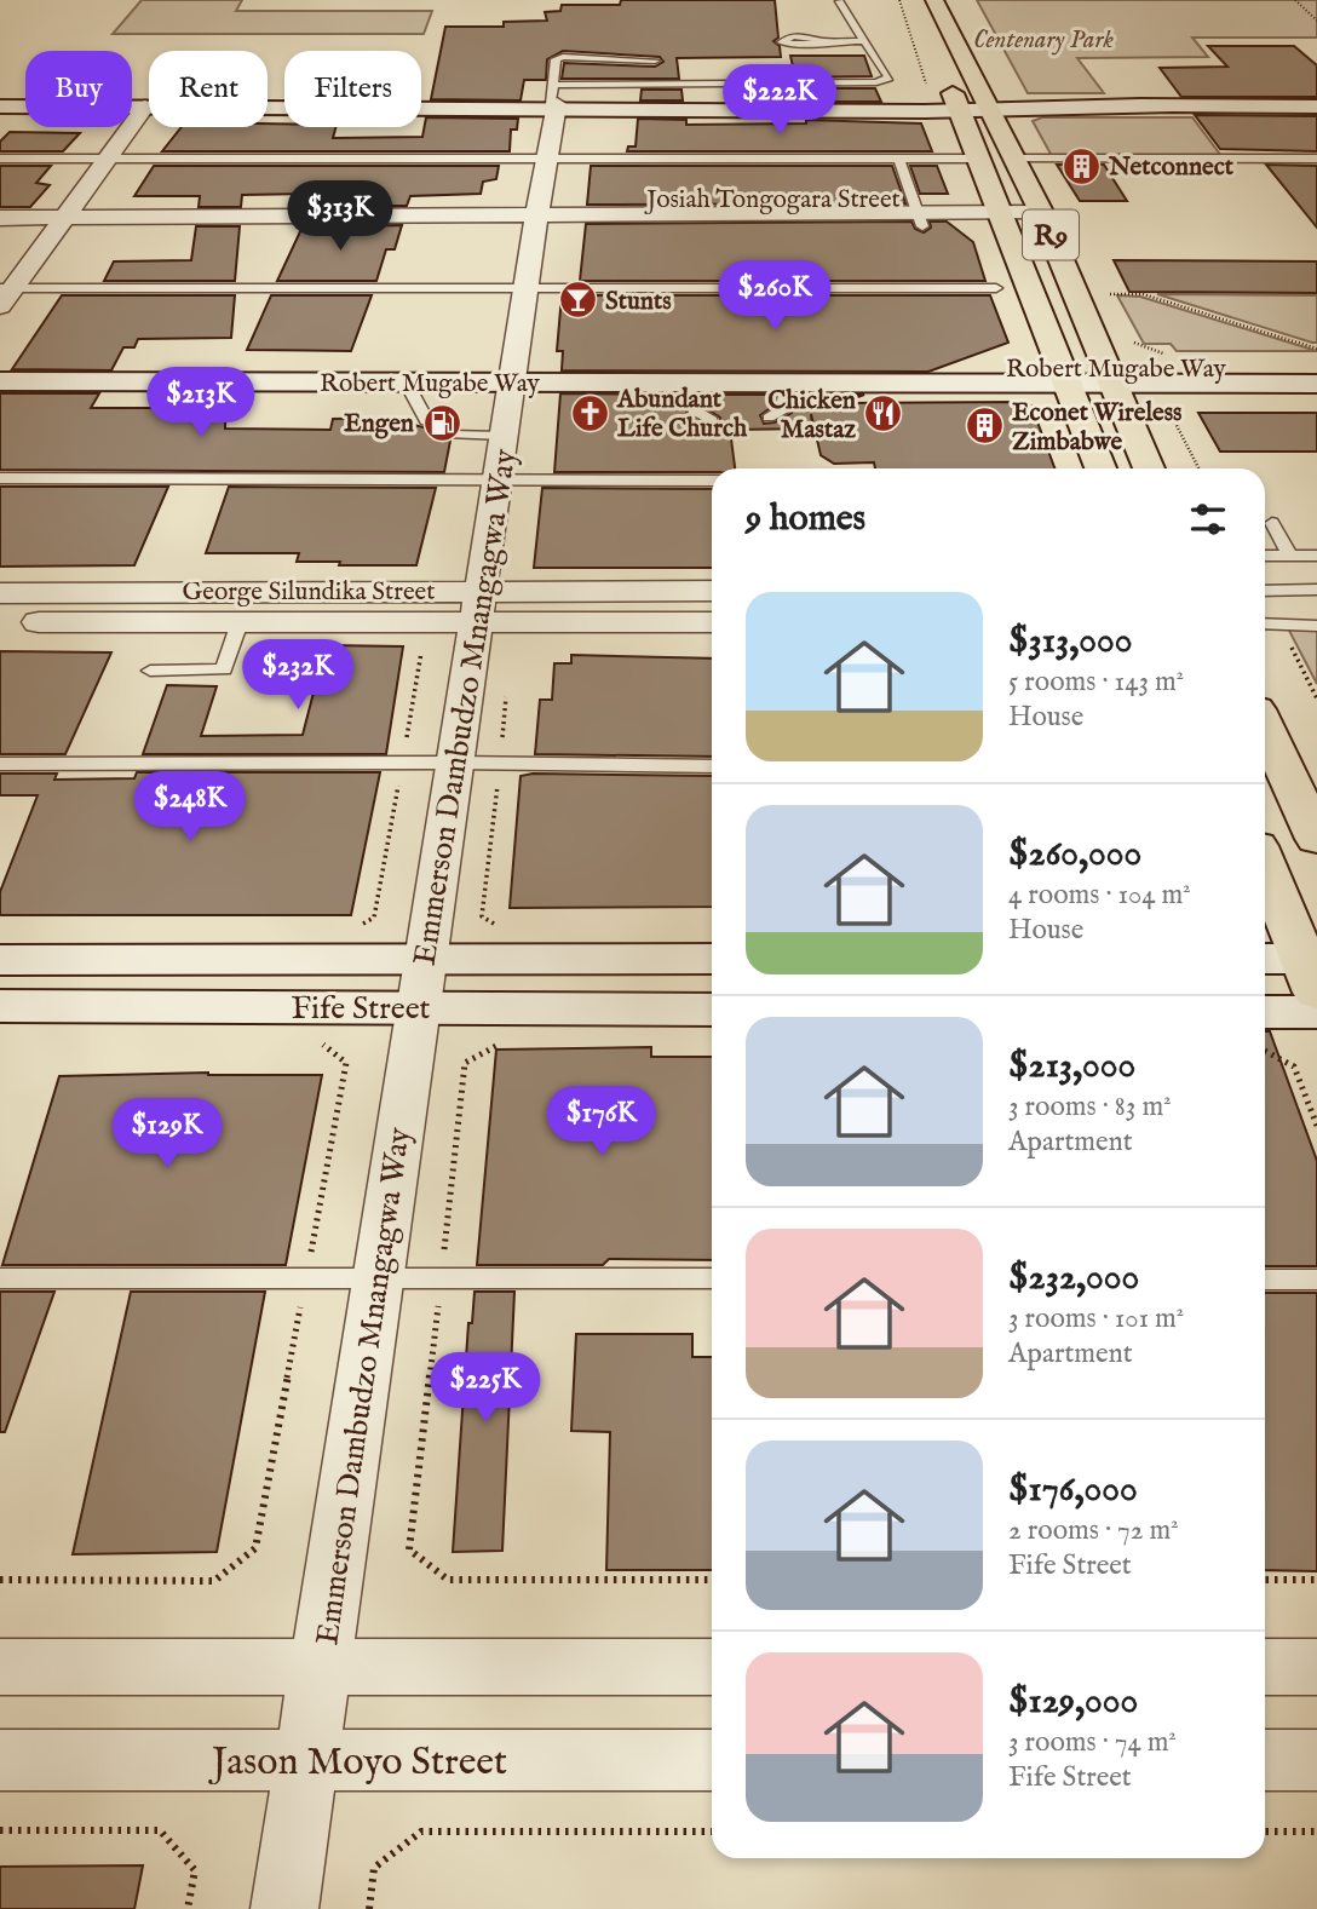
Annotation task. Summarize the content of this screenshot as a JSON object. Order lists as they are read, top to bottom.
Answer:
{
  "streets": {
    "highway": ["R9"],
    "street": [
      "Josiah Tongogara Street",
      "Robert Mugabe Way",
      "George Silundika Street",
      "Emmerson Dambudzo Mnangagwa Way",
      "Fife Street",
      "Jason Moyo Street"
    ]
  },
  "crossings": [
    ["Josiah Tongogara Street", "R9"],
    ["Josiah Tongogara Street", "Emmerson Dambudzo Mnangagwa Way"],
    ["R9", "Robert Mugabe Way"],
    ["Robert Mugabe Way", "Emmerson Dambudzo Mnangagwa Way"],
    ["George Silundika Street", "Emmerson Dambudzo Mnangagwa Way"],
    ["Emmerson Dambudzo Mnangagwa Way", "Fife Street"],
    ["Emmerson Dambudzo Mnangagwa Way", "Jason Moyo Street"]
  ],
  "parks": ["Centenary Park"],
  "places": {
    "building": ["Netconnect", "Econet Wireless Zimbabwe"],
    "bar": ["Stunts"],
    "church": ["Abundant Life Church"],
    "restaurant": ["Chicken Mastaz"],
    "fuel station": ["Engen"]
  },
  "page": {
    "chip": ["Buy", "Rent", "Filters"],
    "price": [
      "$222K",
      "$313K",
      "$260K",
      "$213K",
      "$232K",
      "$248K",
      "$176K",
      "$129K",
      "$225K"
    ],
    "heading": "9 homes",
    "list": [
      {
        "name": "$313,000",
        "note": "5 rooms · 143 m² · House"
      },
      {
        "name": "$260,000",
        "note": "4 rooms · 104 m² · House"
      },
      {
        "name": "$213,000",
        "note": "3 rooms · 83 m² · Apartment"
      },
      {
        "name": "$232,000",
        "note": "3 rooms · 101 m² · Apartment"
      },
      {
        "name": "$176,000",
        "note": "2 rooms · 72 m² · Fife Street"
      },
      {
        "name": "$129,000",
        "note": "3 rooms · 74 m² · Fife Street"
      }
    ]
  }
}
